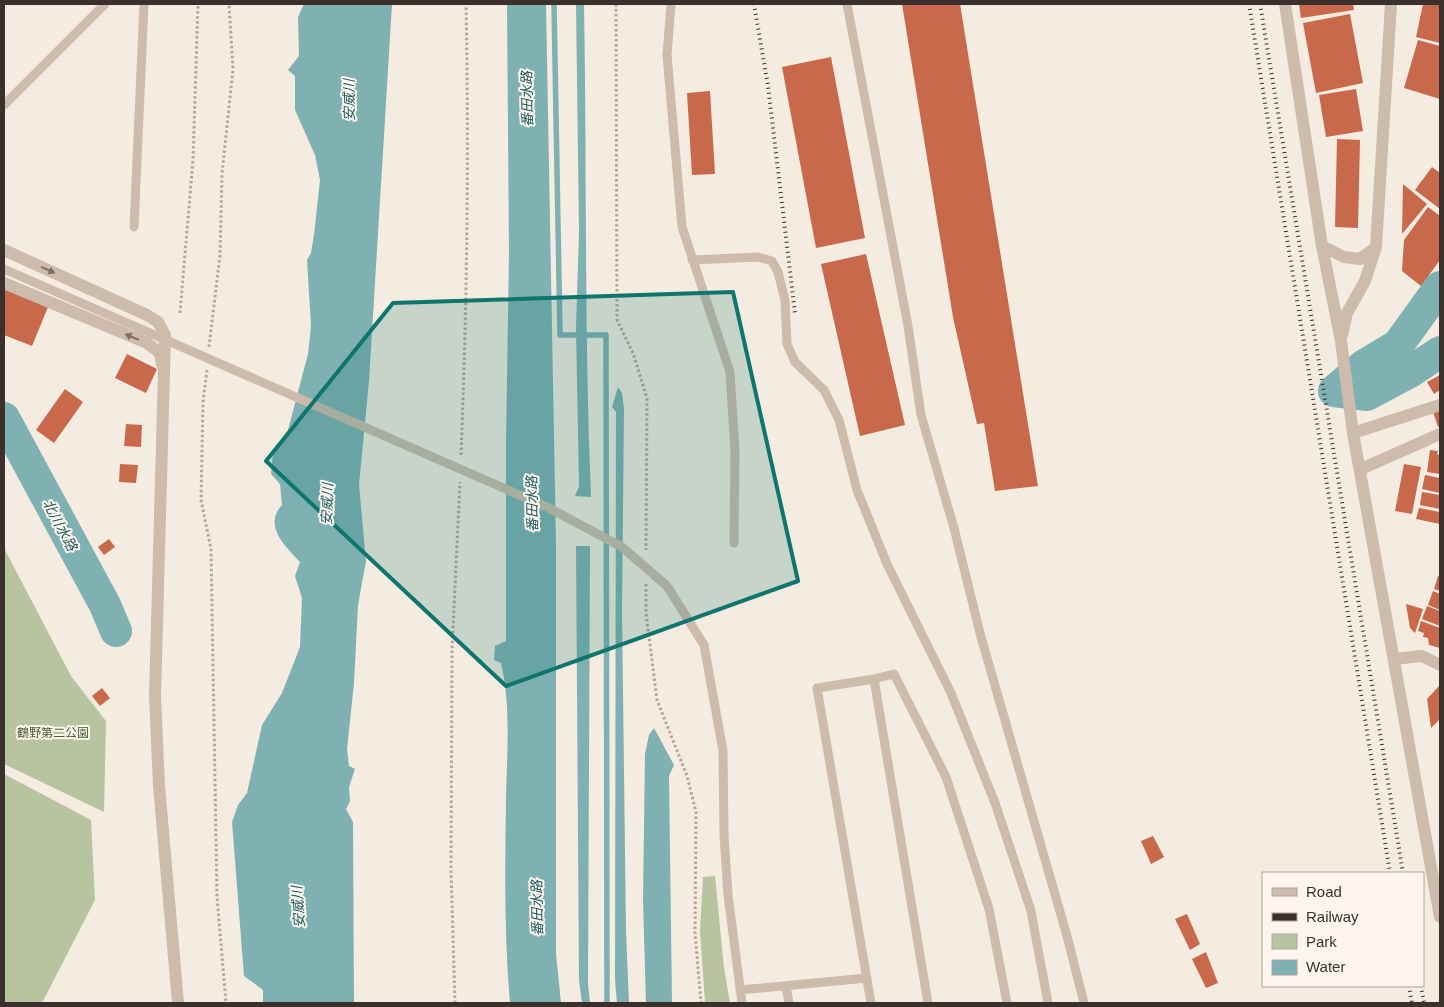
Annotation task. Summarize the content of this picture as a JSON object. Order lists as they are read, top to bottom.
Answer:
{
  "water": ["番田水路", "安威川", "北川水路"],
  "parks": ["鶴野第二公園"],
  "legend": [
    "Road",
    "Railway",
    "Park",
    "Water"
  ]
}
